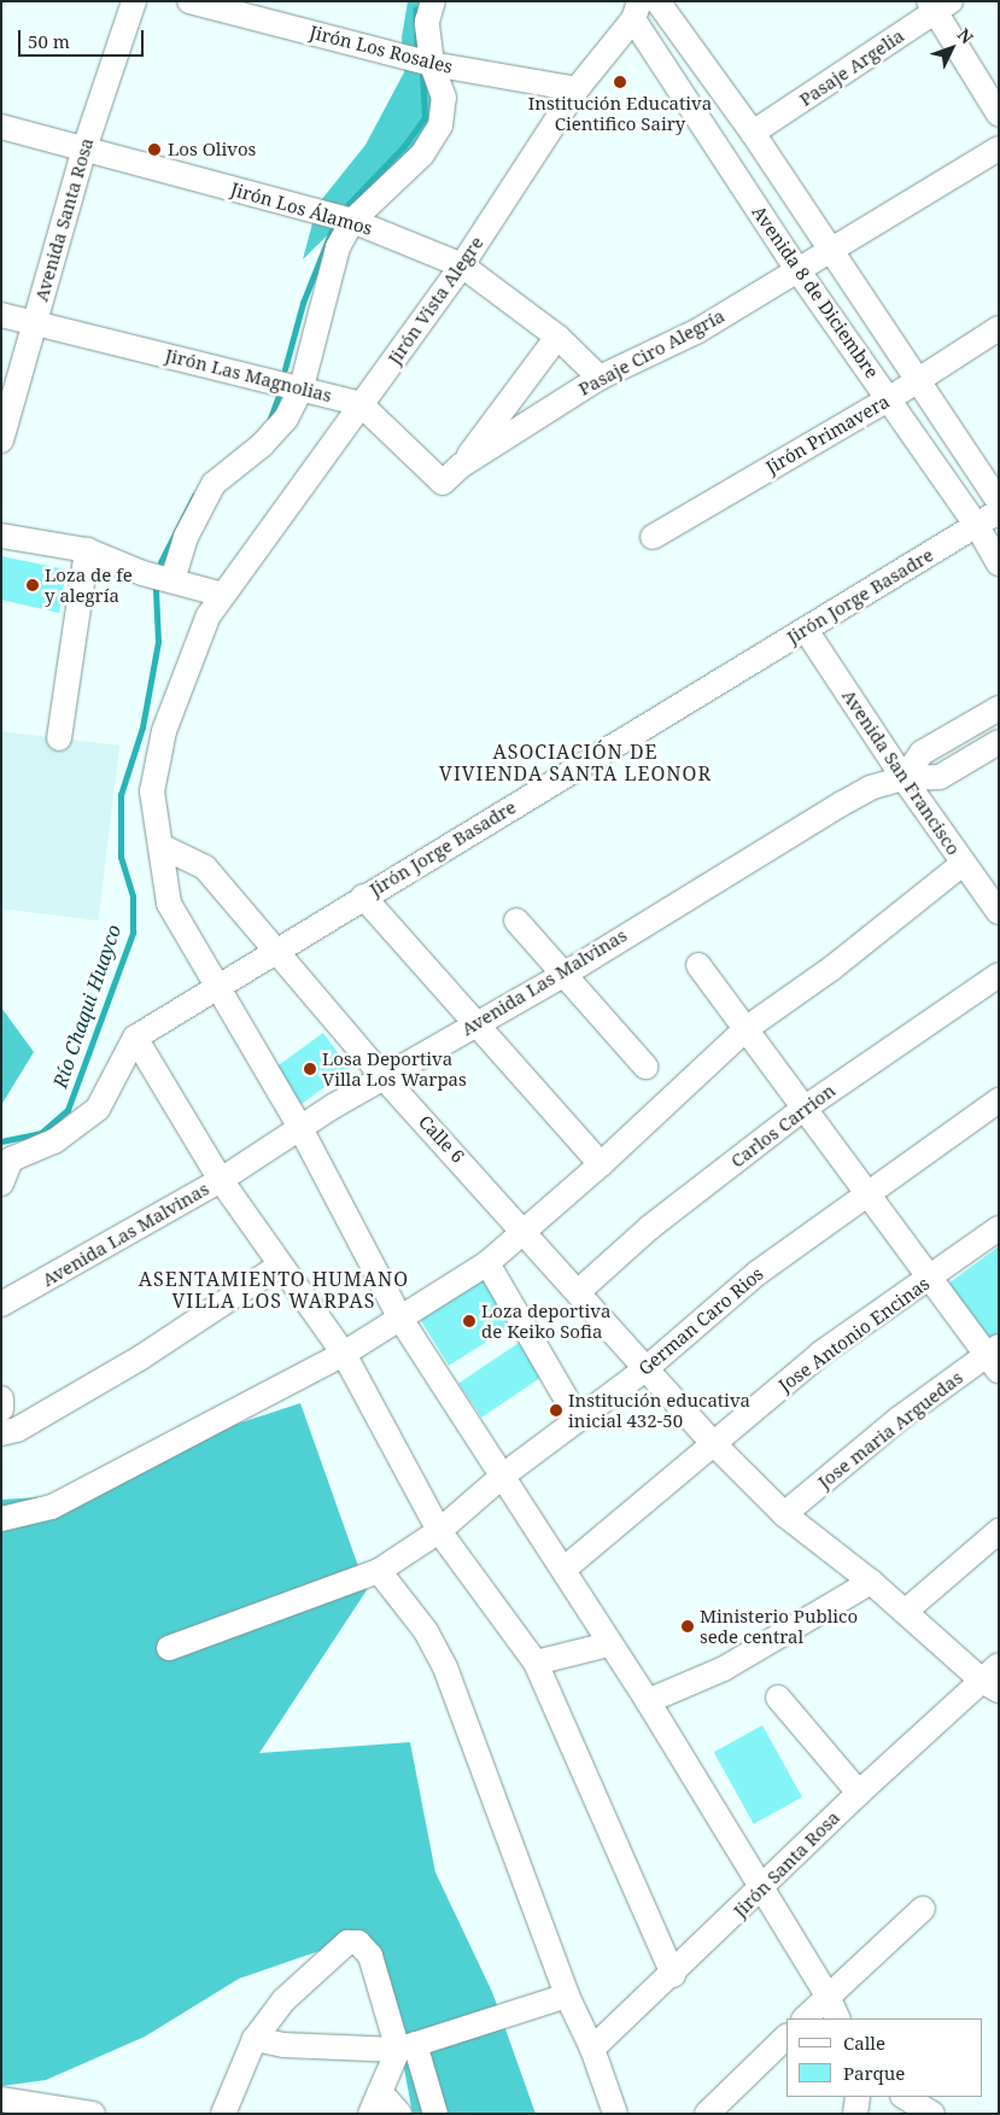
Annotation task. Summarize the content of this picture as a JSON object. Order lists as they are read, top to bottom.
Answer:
{
  "streets": {
    "street": [
      "Jirón Los Rosales",
      "Pasaje Argelia",
      "Jirón Los Álamos",
      "Avenida Santa Rosa",
      "Avenida 8 de Diciembre",
      "Jirón Vista Alegre",
      "Pasaje Ciro Alegría",
      "Jirón Las Magnolias",
      "Jirón Primavera",
      "Jirón Jorge Basadre",
      "Avenida San Francisco",
      "Avenida Las Malvinas",
      "Carlos Carrion",
      "Calle 6",
      "German Caro Rios",
      "Jose Antonio Encinas",
      "Jose maria Arguedas",
      "Jirón Santa Rosa"
    ]
  },
  "crossings": [
    ["Jirón Los Rosales", "Jirón Vista Alegre"],
    ["Pasaje Argelia", "Avenida 8 de Diciembre"],
    ["Jirón Los Álamos", "Avenida Santa Rosa"],
    ["Jirón Los Álamos", "Jirón Vista Alegre"],
    ["Jirón Los Álamos", "Pasaje Ciro Alegría"],
    ["Avenida Santa Rosa", "Jirón Las Magnolias"],
    ["Avenida 8 de Diciembre", "Jirón Vista Alegre"],
    ["Avenida 8 de Diciembre", "Pasaje Ciro Alegría"],
    ["Avenida 8 de Diciembre", "Jirón Primavera"],
    ["Avenida 8 de Diciembre", "Jirón Jorge Basadre"],
    ["Jirón Vista Alegre", "Jirón Las Magnolias"],
    ["Jirón Vista Alegre", "Jirón Jorge Basadre"],
    ["Jirón Vista Alegre", "Avenida Las Malvinas"],
    ["Jirón Vista Alegre", "Calle 6"],
    ["Jirón Vista Alegre", "German Caro Rios"],
    ["Jirón Vista Alegre", "Jose Antonio Encinas"],
    ["Jirón Vista Alegre", "Jirón Santa Rosa"],
    ["Pasaje Ciro Alegría", "Jirón Las Magnolias"],
    ["Jirón Jorge Basadre", "Avenida San Francisco"],
    ["Jirón Jorge Basadre", "Calle 6"],
    ["Avenida San Francisco", "Avenida Las Malvinas"],
    ["Avenida Las Malvinas", "Calle 6"],
    ["Carlos Carrion", "Calle 6"],
    ["Calle 6", "German Caro Rios"],
    ["Calle 6", "Jose Antonio Encinas"],
    ["Calle 6", "Jose maria Arguedas"],
    ["Calle 6", "Jirón Santa Rosa"]
  ],
  "districts": ["ASOCIACIÓN DE VIVIENDA SANTA LEONOR", "ASENTAMIENTO HUMANO VILLA LOS WARPAS"],
  "water": ["Río Chaqui Huayco"],
  "places": [
    "Institución Educativa Cientifico Sairy",
    "Los Olivos",
    "Loza de fe y alegría",
    "Losa Deportiva Villa Los Warpas",
    "Loza deportiva de Keiko Sofia",
    "Institución educativa inicial 432-50",
    "Ministerio Publico sede central"
  ],
  "legend": ["Calle", "Parque"],
  "scale_bar": "50 m",
  "north": "top right"
}
